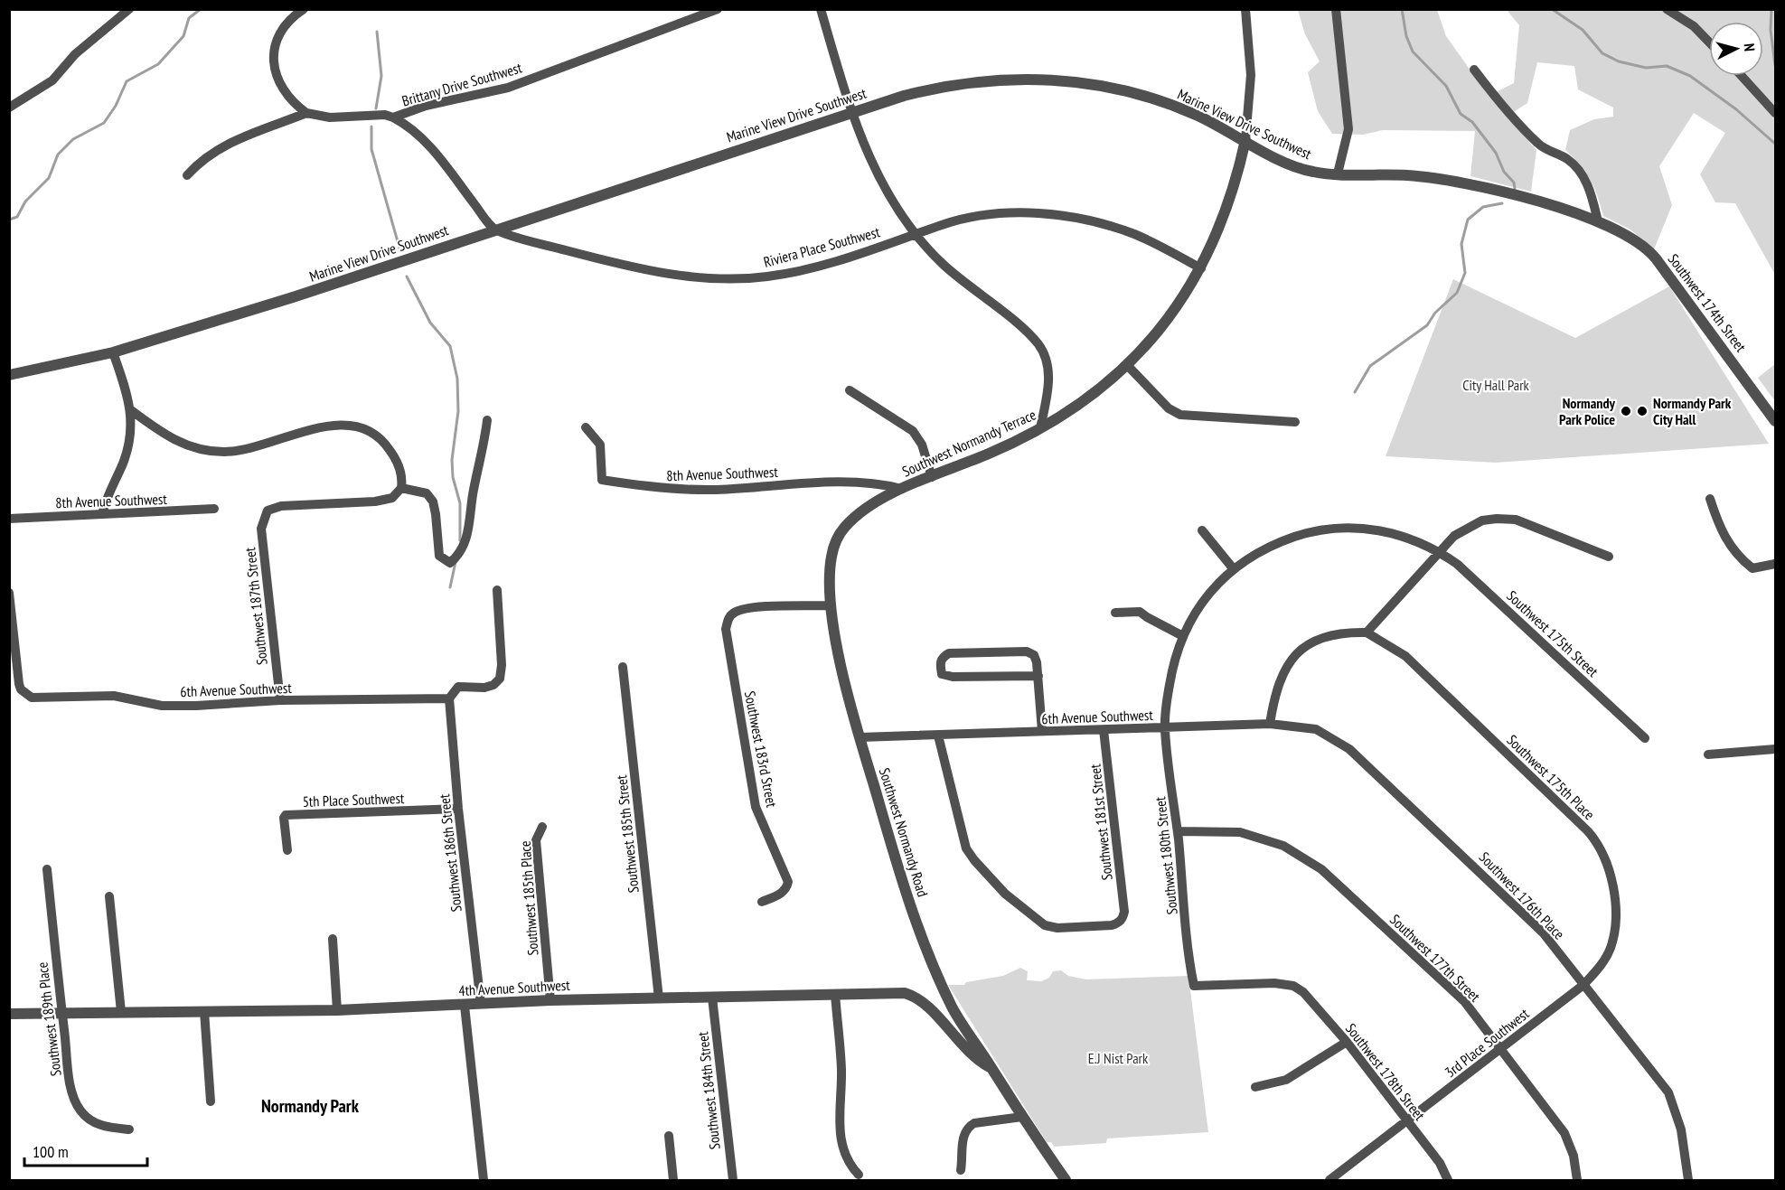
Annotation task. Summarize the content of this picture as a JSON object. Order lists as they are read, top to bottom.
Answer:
{
  "streets": {
    "street": [
      "Brittany Drive Southwest",
      "Marine View Drive Southwest",
      "Riviera Place Southwest",
      "Southwest 174th Street",
      "Southwest Normandy Terrace",
      "8th Avenue Southwest",
      "Southwest 187th Street",
      "Southwest 175th Street",
      "6th Avenue Southwest",
      "Southwest 183rd Street",
      "Southwest 175th Place",
      "5th Place Southwest",
      "Southwest 181st Street",
      "Southwest Normandy Road",
      "Southwest 185th Street",
      "Southwest 186th Street",
      "Southwest 180th Street",
      "Southwest 176th Place",
      "Southwest 185th Place",
      "Southwest 177th Street",
      "4th Avenue Southwest",
      "Southwest 189th Place",
      "3rd Place Southwest",
      "Southwest 178th Street",
      "Southwest 184th Street"
    ]
  },
  "crossings": [
    ["Marine View Drive Southwest", "Riviera Place Southwest"],
    ["Marine View Drive Southwest", "Southwest 174th Street"],
    ["Marine View Drive Southwest", "Southwest Normandy Terrace"],
    ["Riviera Place Southwest", "Southwest Normandy Terrace"],
    ["Southwest Normandy Terrace", "8th Avenue Southwest"],
    ["Southwest Normandy Terrace", "Southwest Normandy Road"],
    ["8th Avenue Southwest", "Southwest Normandy Road"],
    ["Southwest 187th Street", "6th Avenue Southwest"],
    ["Southwest 175th Street", "Southwest 180th Street"],
    ["6th Avenue Southwest", "Southwest 181st Street"],
    ["6th Avenue Southwest", "Southwest Normandy Road"],
    ["6th Avenue Southwest", "Southwest 186th Street"],
    ["6th Avenue Southwest", "Southwest 180th Street"],
    ["6th Avenue Southwest", "Southwest 176th Place"],
    ["Southwest 183rd Street", "Southwest Normandy Road"],
    ["Southwest 175th Place", "Southwest 176th Place"],
    ["Southwest 175th Place", "3rd Place Southwest"],
    ["5th Place Southwest", "Southwest 186th Street"],
    ["Southwest Normandy Road", "4th Avenue Southwest"],
    ["Southwest 185th Street", "4th Avenue Southwest"],
    ["Southwest 186th Street", "4th Avenue Southwest"],
    ["Southwest 180th Street", "Southwest 177th Street"],
    ["Southwest 180th Street", "Southwest 178th Street"],
    ["Southwest 176th Place", "3rd Place Southwest"],
    ["Southwest 185th Place", "4th Avenue Southwest"],
    ["Southwest 177th Street", "3rd Place Southwest"],
    ["4th Avenue Southwest", "Southwest 189th Place"],
    ["4th Avenue Southwest", "Southwest 184th Street"],
    ["3rd Place Southwest", "Southwest 178th Street"]
  ],
  "districts": ["Normandy Park"],
  "parks": ["City Hall Park", "E.J Nist Park"],
  "places": ["Normandy Park Police", "Normandy Park City Hall"],
  "scale_bar": "100 m",
  "north": "right"
}
